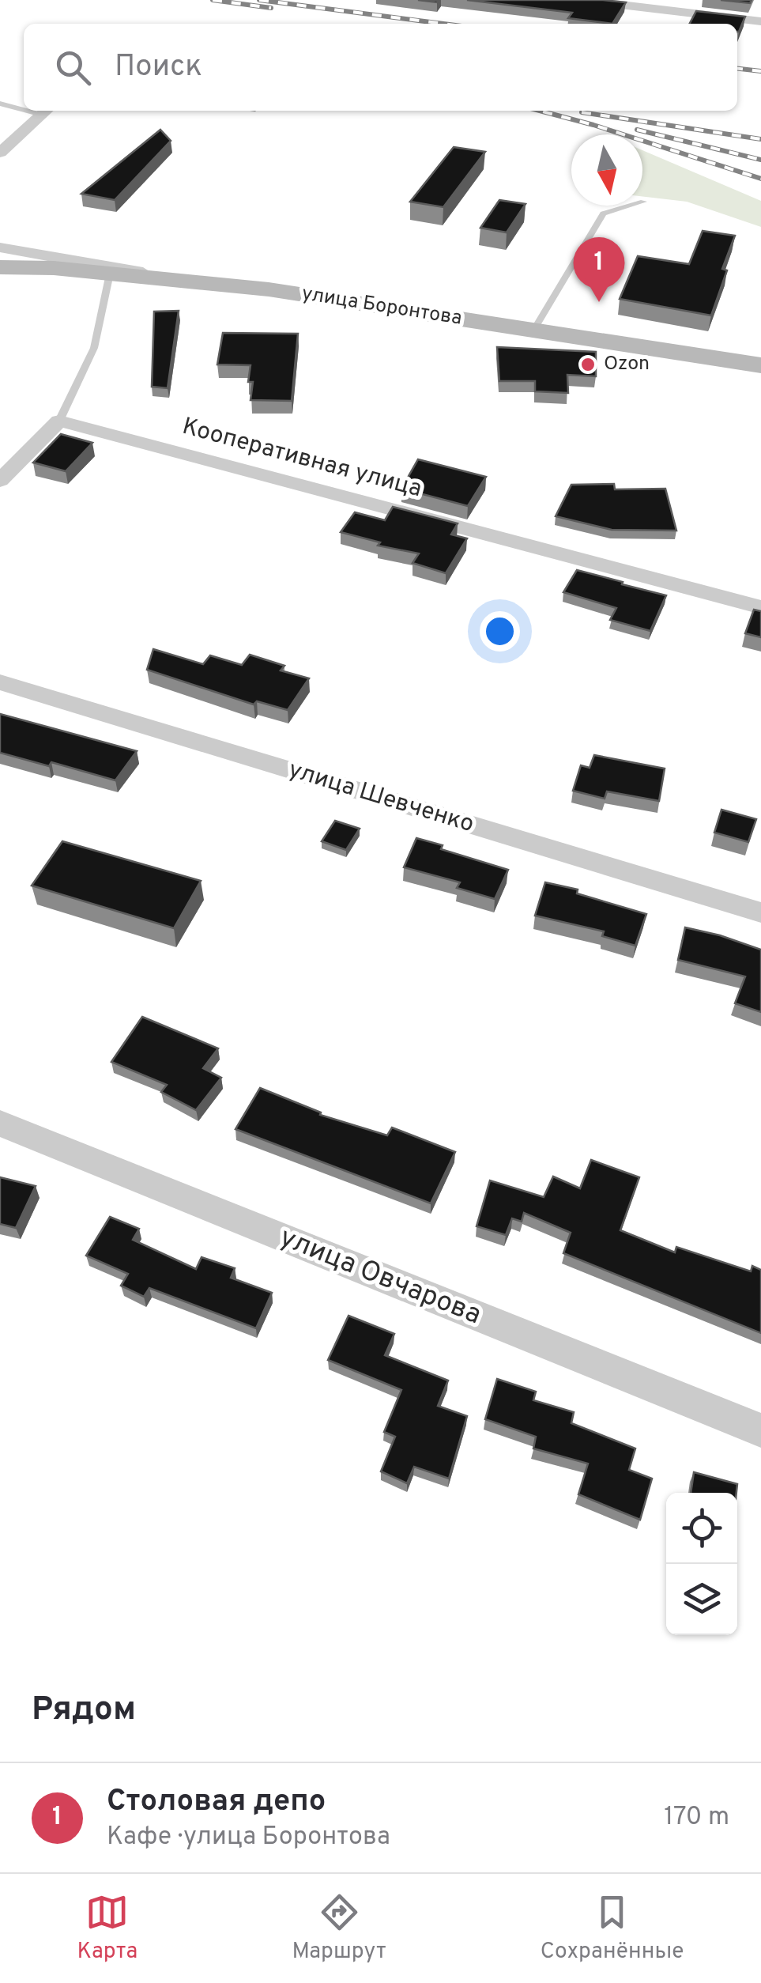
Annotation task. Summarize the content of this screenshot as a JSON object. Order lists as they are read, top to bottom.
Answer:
{
  "streets": {
    "street": [
      "улица Боронтова",
      "Кооперативная улица",
      "улица Шевченко",
      "улица Овчарова"
    ]
  },
  "places": ["Ozon"],
  "north": "bottom",
  "page": {
    "search": "Поиск",
    "pins": "1",
    "heading": "Рядом",
    "list": [
      {
        "mark": "1",
        "name": "Столовая депо",
        "note": "Кафе · улица Боронтова",
        "value": "170 m"
      }
    ],
    "nav": ["Карта", "Маршрут", "Сохранённые"]
  }
}
